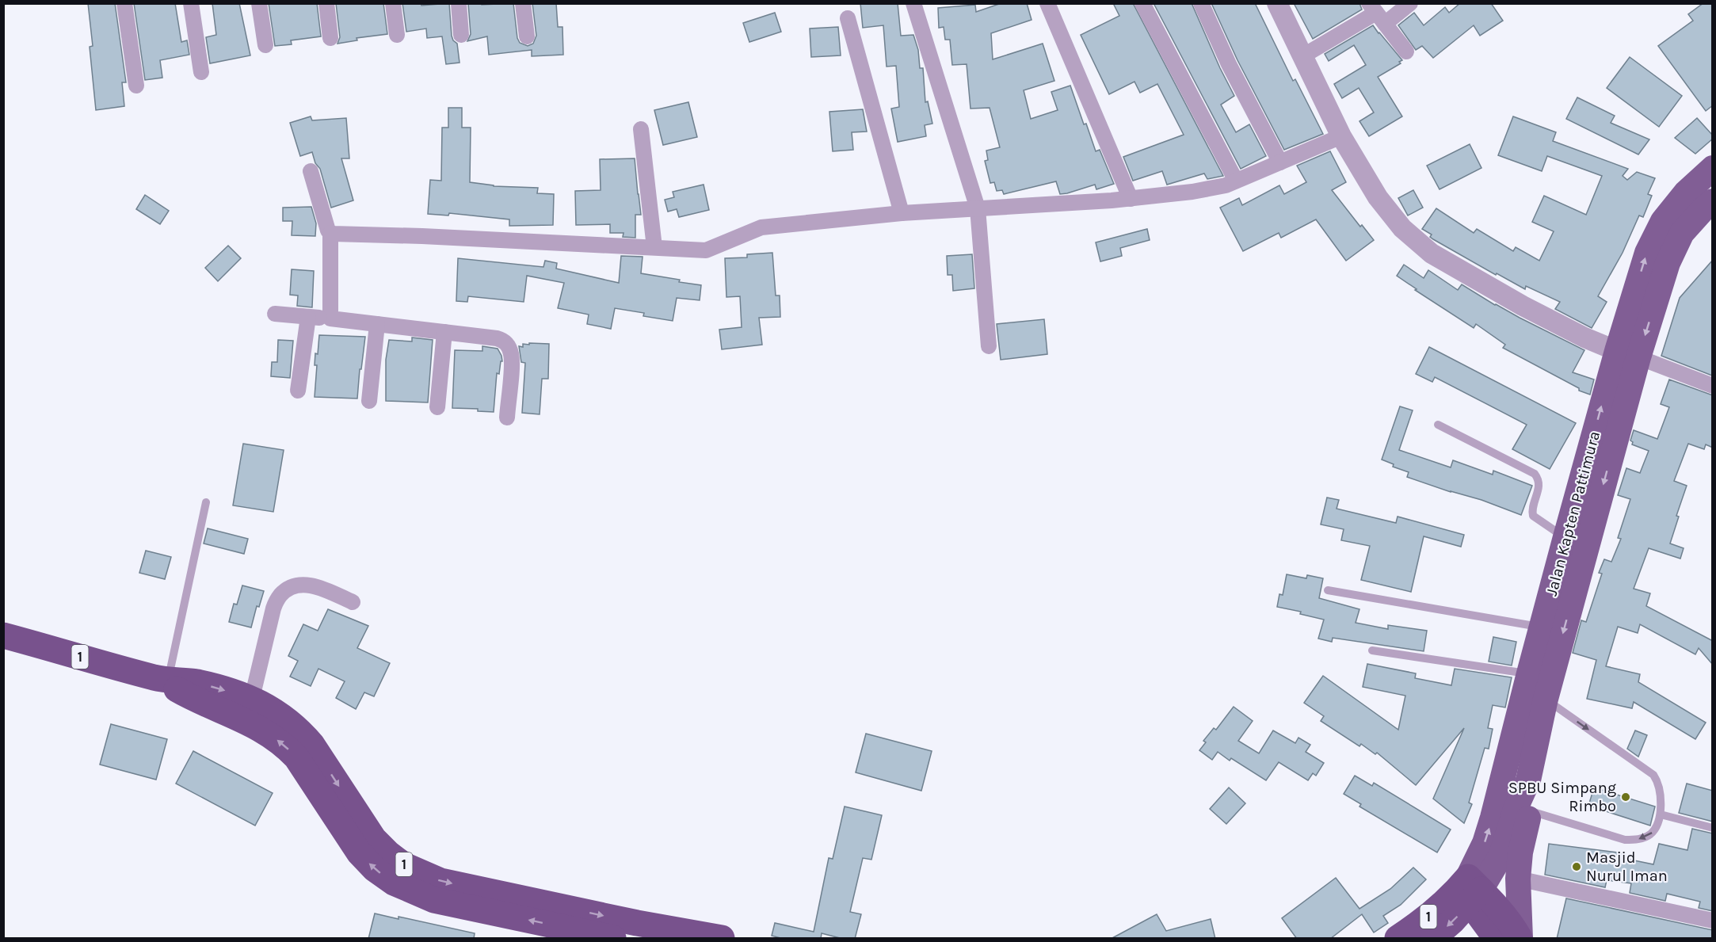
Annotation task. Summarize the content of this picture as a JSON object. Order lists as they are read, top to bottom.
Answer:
{
  "streets": {
    "highway": ["1"],
    "main road": ["Jalan Kapten Pattimura"]
  },
  "crossings": [
    ["Jalan Kapten Pattimura", "1"]
  ],
  "places": ["SPBU Simpang Rimbo", "Masjid Nurul Iman"]
}
